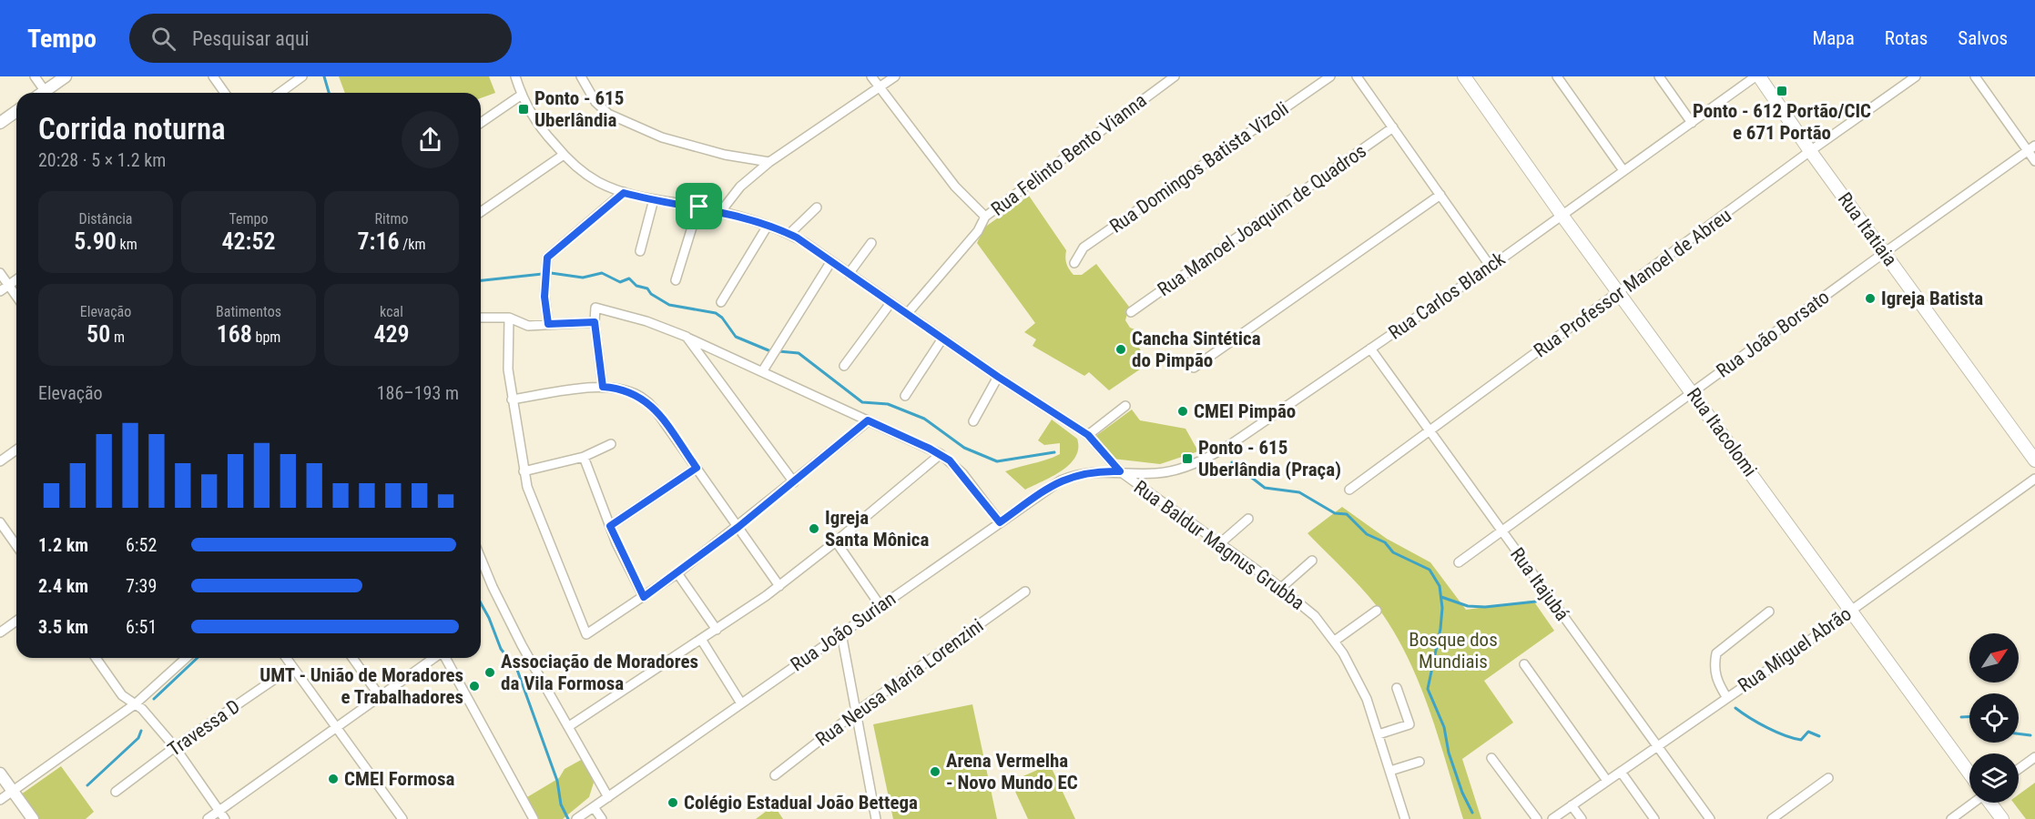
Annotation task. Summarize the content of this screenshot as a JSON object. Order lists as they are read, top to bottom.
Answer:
{
  "streets": {
    "main road": ["Rua Itatiaia", "Rua Itacolomi"],
    "street": [
      "Rua Felinto Bento Vianna",
      "Rua Domingos Batista Vizoli",
      "Rua Manoel Joaquim de Quadros",
      "Rua Professor Manoel de Abreu",
      "Rua Carlos Blanck",
      "Rua João Borsato",
      "Rua Baldur Magnus Grubba",
      "Rua Itajubá",
      "Rua João Surian",
      "Rua Miguel Abrão",
      "Rua Neusa Maria Lorenzini",
      "Travessa D"
    ]
  },
  "crossings": [
    ["Rua Felinto Bento Vianna", "Rua Baldur Magnus Grubba"],
    ["Rua Itatiaia", "Rua Professor Manoel de Abreu"],
    ["Rua Itatiaia", "Rua Carlos Blanck"],
    ["Rua Itatiaia", "Rua João Borsato"],
    ["Rua Professor Manoel de Abreu", "Rua Itacolomi"],
    ["Rua Professor Manoel de Abreu", "Rua Itajubá"],
    ["Rua Carlos Blanck", "Rua Itacolomi"],
    ["Rua Carlos Blanck", "Rua Baldur Magnus Grubba"],
    ["Rua Carlos Blanck", "Rua Itajubá"],
    ["Rua Carlos Blanck", "Rua João Surian"],
    ["Rua João Borsato", "Rua Itacolomi"],
    ["Rua João Borsato", "Rua Itajubá"],
    ["Rua Itacolomi", "Rua Miguel Abrão"],
    ["Rua Baldur Magnus Grubba", "Rua João Surian"],
    ["Rua Itajubá", "Rua Miguel Abrão"]
  ],
  "parks": ["Bosque dos Mundiais"],
  "places": {
    "transit": ["Ponto - 612 Portão/CIC e 671 Portão", "Ponto - 615 Uberlândia", "Ponto - 615 Uberlândia (Praça)"],
    "other": [
      "Igreja Batista",
      "Cancha Sintética do Pimpão",
      "CMEI Pimpão",
      "Igreja Santa Mônica",
      "Associação de Moradores da Vila Formosa",
      "UMT - União de Moradores e Trabalhadores",
      "Arena Vermelha - Novo Mundo EC",
      "CMEI Formosa",
      "Colégio Estadual João Bettega"
    ]
  },
  "north": "top right",
  "page": {
    "header": "Tempo",
    "search": "Pesquisar aqui",
    "nav": ["Mapa", "Rotas", "Salvos"],
    "heading": ["Corrida noturna", "20:28 · 5 × 1.2 km"],
    "stats": [
      ["Distância", "5.90 km"],
      ["Tempo", "42:52"],
      ["Ritmo", "7:16 /km"],
      ["Elevação", "50 m"],
      ["Batimentos", "168 bpm"],
      ["kcal", "429"]
    ],
    "chart": ["Elevação", "186–193 m"],
    "list": [
      {
        "name": "1.2 km",
        "note": "6:52"
      },
      {
        "name": "2.4 km",
        "note": "7:39"
      },
      {
        "name": "3.5 km",
        "note": "6:51"
      }
    ]
  }
}
